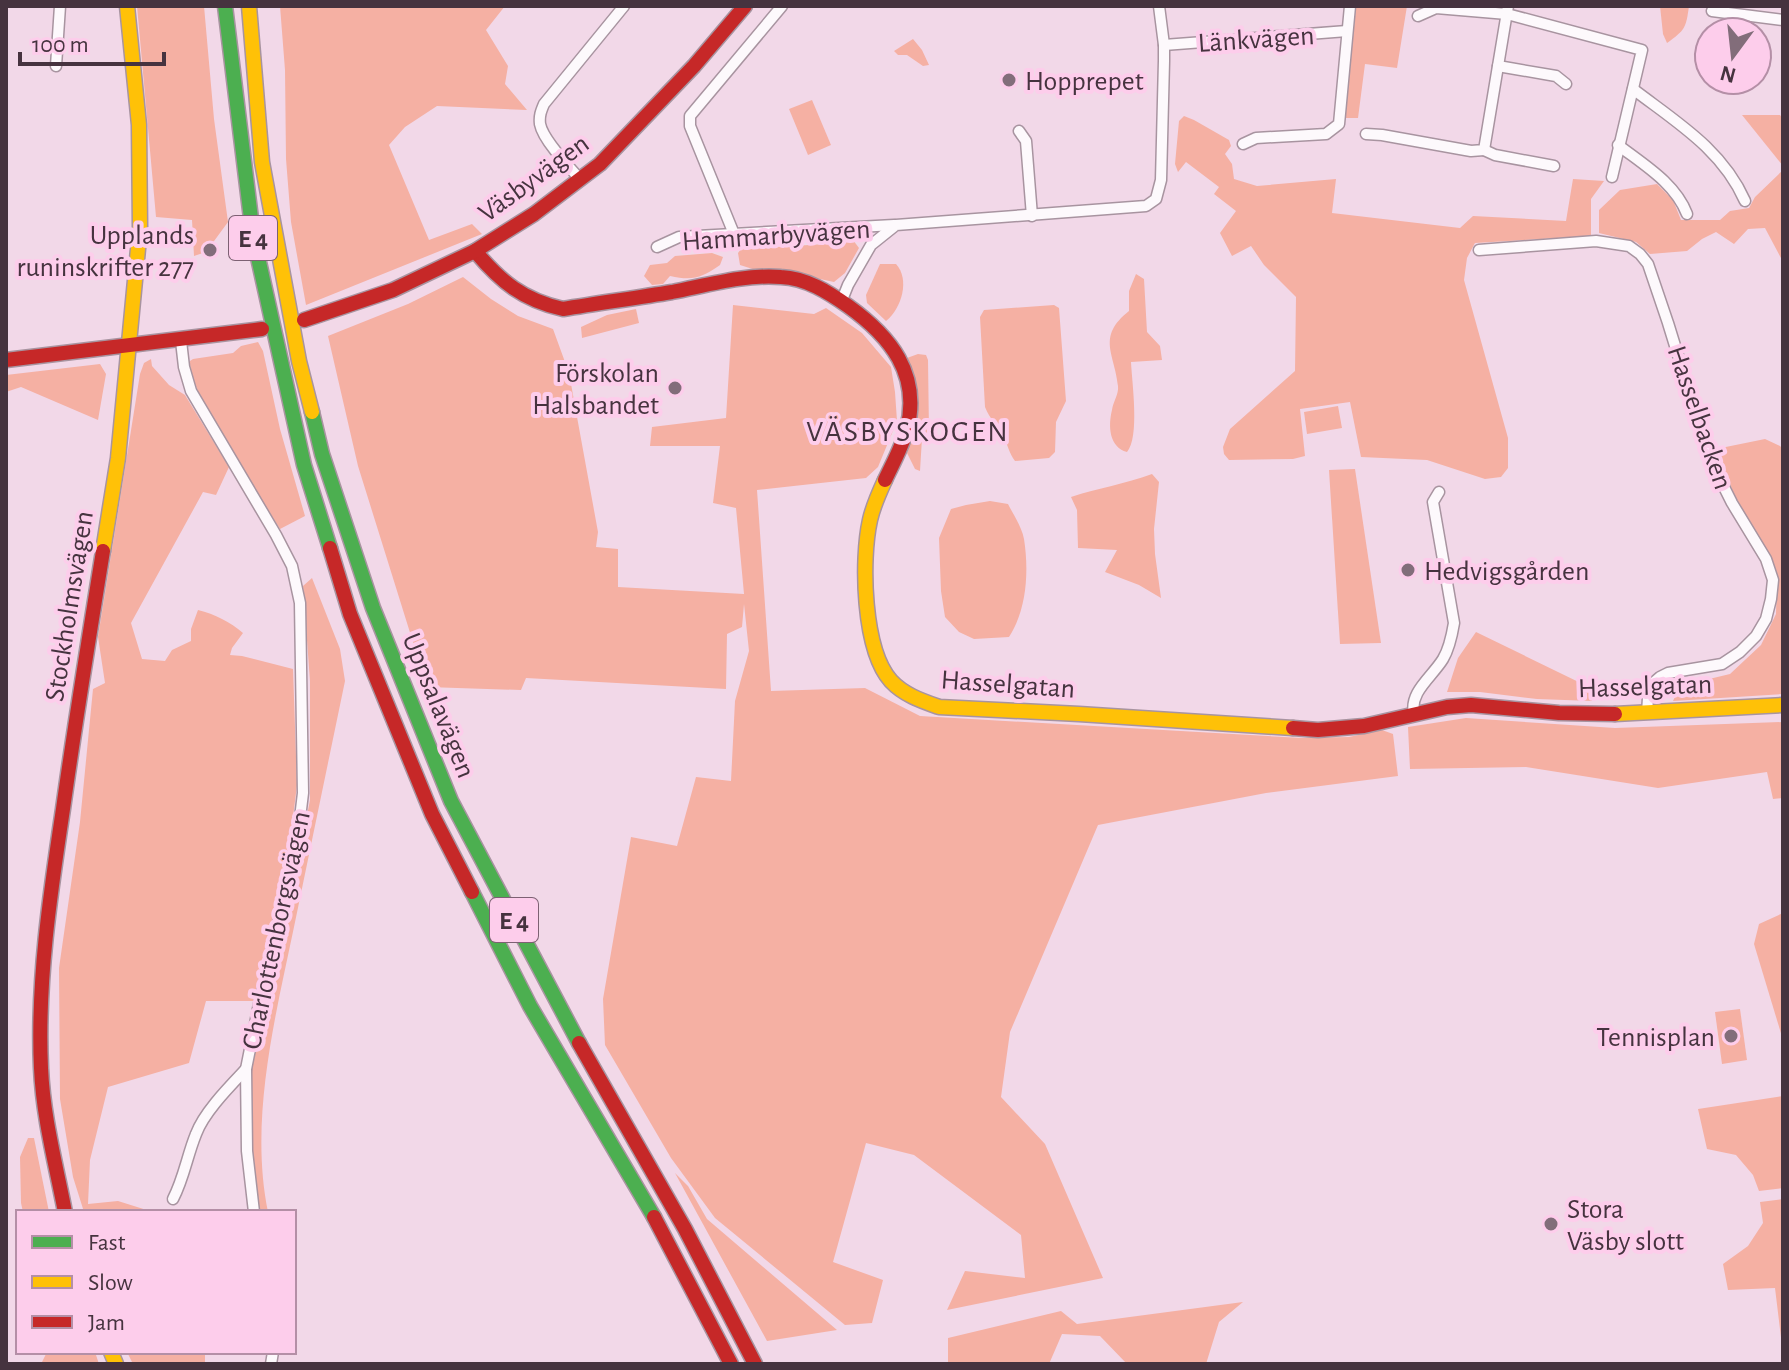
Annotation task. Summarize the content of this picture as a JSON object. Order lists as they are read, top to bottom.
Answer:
{
  "streets": {
    "main road": [
      "Väsbyvägen",
      "E 4",
      "Stockholmsvägen",
      "Hasselgatan",
      "Uppsalavägen"
    ],
    "street": [
      "Länkvägen",
      "Hammarbyvägen",
      "Hasselbacken",
      "Charlottenborgsvägen"
    ]
  },
  "crossings": [
    ["Länkvägen", "Hammarbyvägen"],
    ["Väsbyvägen", "Hasselgatan"],
    ["Hammarbyvägen", "Hasselgatan"],
    ["Hasselbacken", "Hasselgatan"]
  ],
  "districts": ["VÄSBYSKOGEN"],
  "places": [
    "Hopprepet",
    "Upplands runinskrifter 277",
    "Förskolan Halsbandet",
    "Hedvigsgården",
    "Tennisplan",
    "Stora Väsby slott"
  ],
  "legend": ["Fast", "Slow", "Jam"],
  "scale_bar": "100 m",
  "north": "bottom"
}
